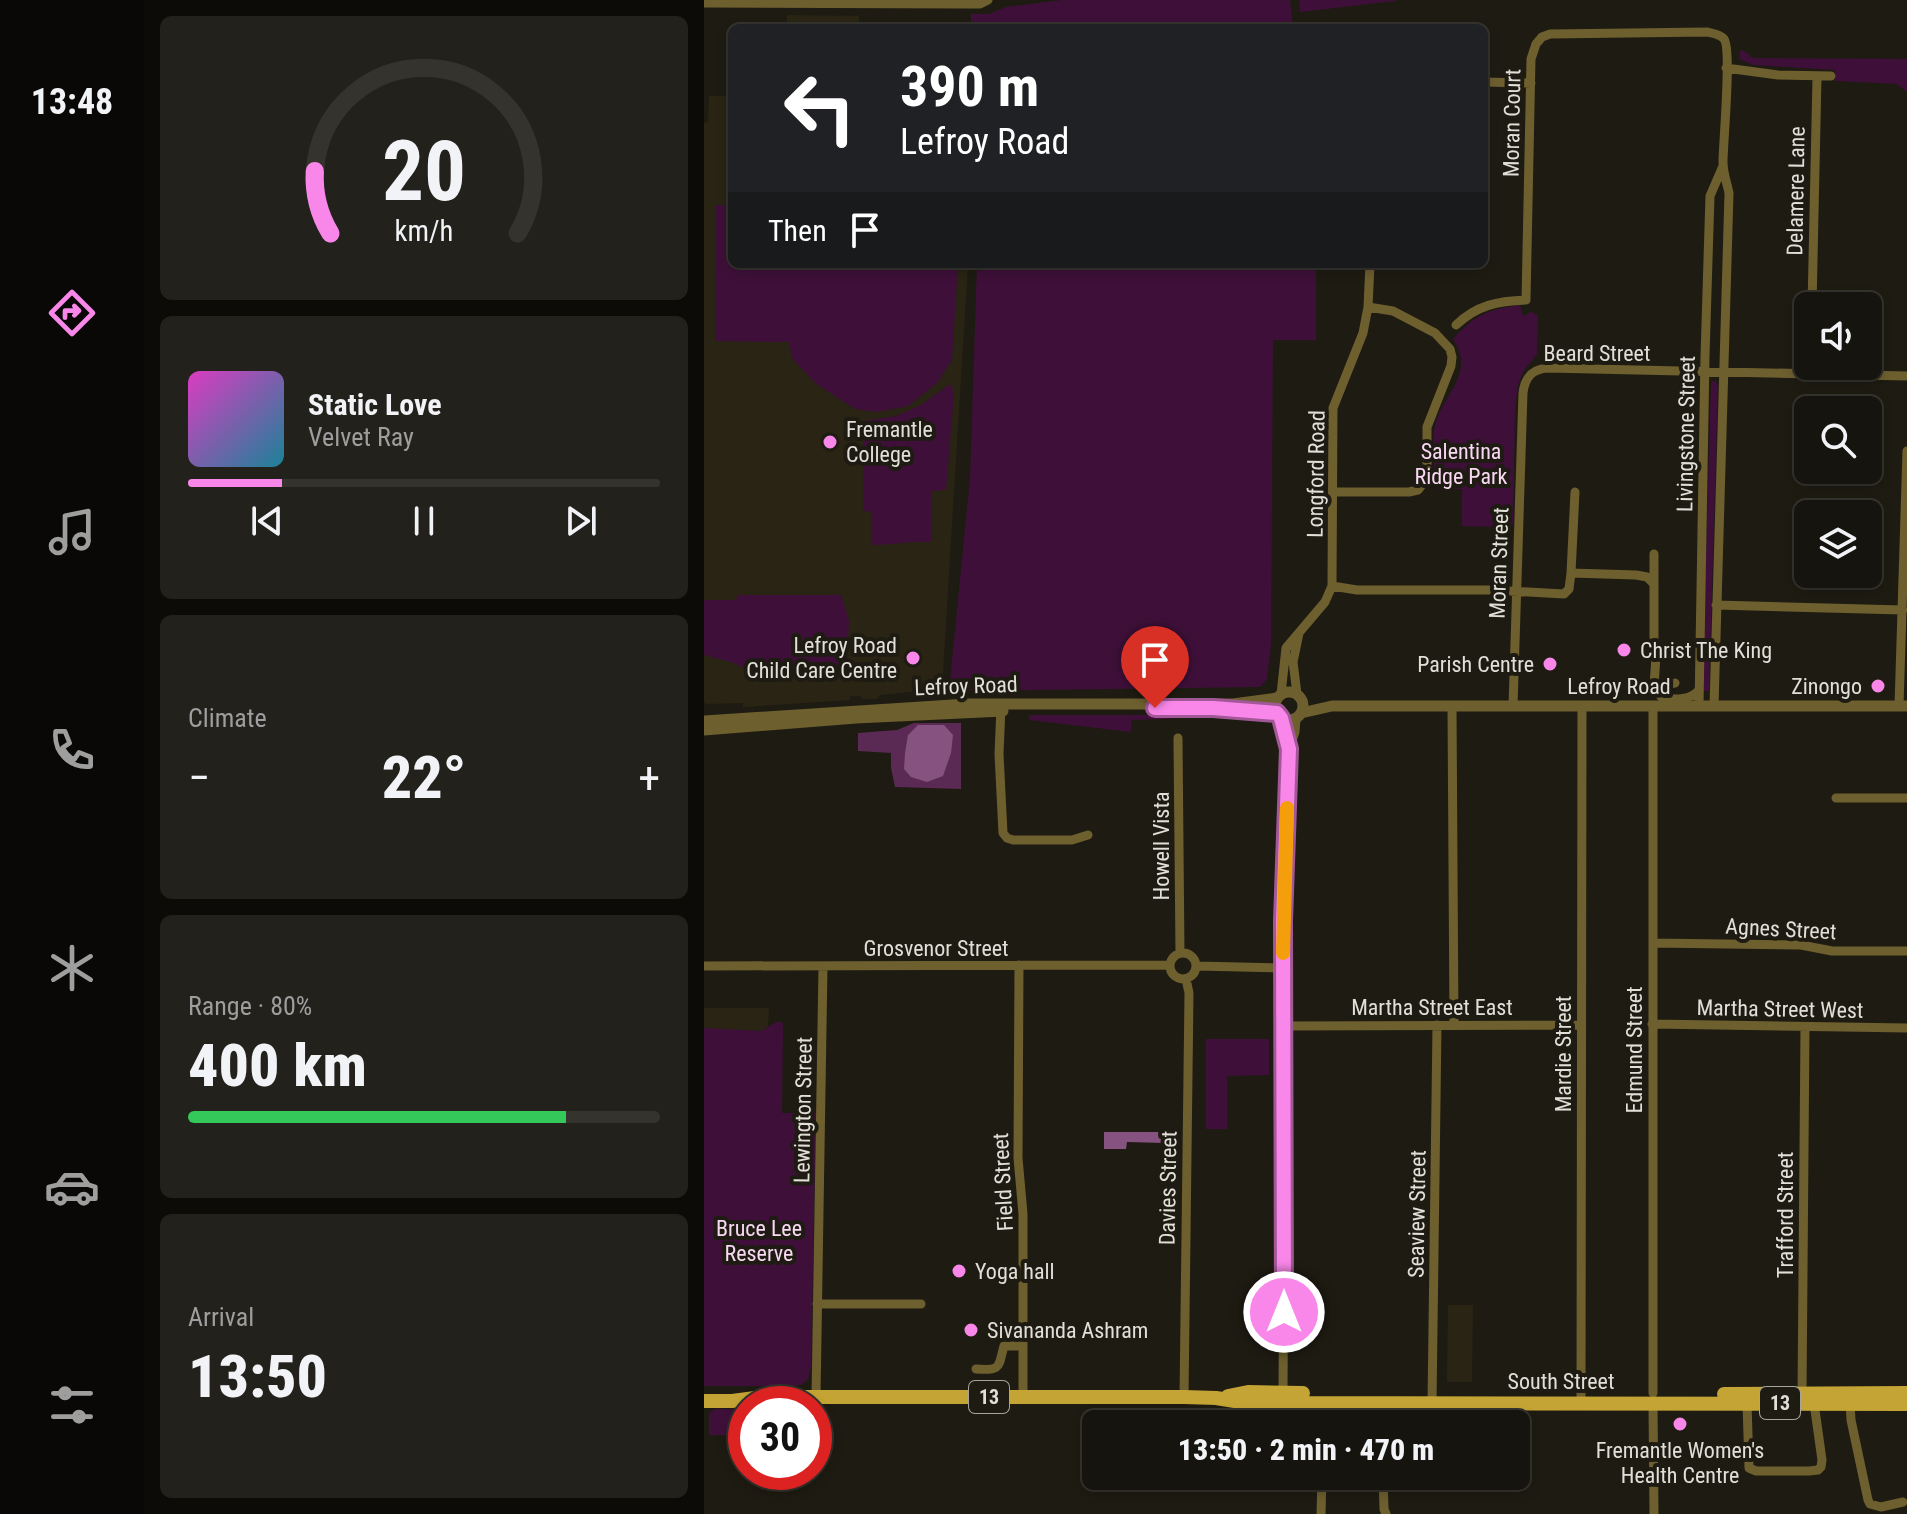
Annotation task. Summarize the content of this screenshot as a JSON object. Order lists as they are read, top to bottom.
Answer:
{
  "streets": {
    "main road": ["South Street", "13"],
    "street": [
      "Moran Court",
      "Delamere Lane",
      "Beard Street",
      "Livingstone Street",
      "Longford Road",
      "Moran Street",
      "Lefroy Road",
      "Howell Vista",
      "Agnes Street",
      "Grosvenor Street",
      "Martha Street East",
      "Martha Street West",
      "Edmund Street",
      "Mardie Street",
      "Lewington Street",
      "Field Street",
      "Davies Street",
      "Seaview Street",
      "Trafford Street"
    ]
  },
  "crossings": [
    ["Moran Court", "Livingstone Street"],
    ["Beard Street", "Livingstone Street"],
    ["Beard Street", "Moran Street"],
    ["Livingstone Street", "Lefroy Road"],
    ["Moran Street", "Lefroy Road"],
    ["Lefroy Road", "Edmund Street"],
    ["Lefroy Road", "Mardie Street"],
    ["Howell Vista", "Grosvenor Street"],
    ["Howell Vista", "Davies Street"],
    ["Agnes Street", "Edmund Street"],
    ["Grosvenor Street", "Lewington Street"],
    ["Grosvenor Street", "Field Street"],
    ["Grosvenor Street", "Davies Street"],
    ["Martha Street East", "Mardie Street"],
    ["Martha Street East", "Seaview Street"],
    ["Martha Street West", "Edmund Street"],
    ["Martha Street West", "Trafford Street"],
    ["Edmund Street", "South Street"],
    ["Mardie Street", "South Street"],
    ["Field Street", "South Street"],
    ["Davies Street", "South Street"],
    ["Seaview Street", "South Street"],
    ["Trafford Street", "South Street"]
  ],
  "parks": ["Salentina Ridge Park", "Bruce Lee Reserve"],
  "places": [
    "Fremantle College",
    "Christ The King",
    "Lefroy Road Child Care Centre",
    "Parish Centre",
    "Zinongo",
    "Yoga hall",
    "Sivananda Ashram",
    "Fremantle Women's Health Centre"
  ],
  "page": {
    "tabs": "13:48",
    "turn": ["390 m", "Lefroy Road"],
    "then": "Then",
    "song": ["Static Love", "Velvet Ray"],
    "tile": [
      "Climate",
      ["Range · 80%", "400 km"],
      ["Arrival", "13:50"]
    ],
    "heat": ["−", "22°", "+"],
    "limit": "30",
    "trip": "13:50 · 2 min · 470 m",
    "gauge": ["20", "km/h"]
  }
}
